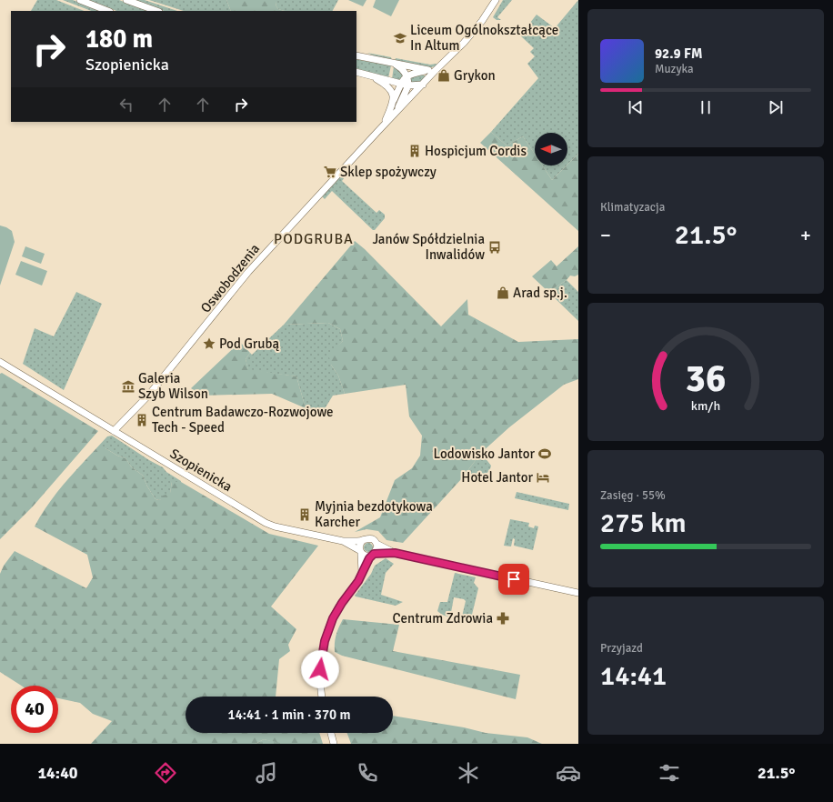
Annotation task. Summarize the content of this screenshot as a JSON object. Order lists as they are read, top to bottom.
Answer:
{
  "streets": {
    "street": ["Oswobodzenia", "Szopienicka"]
  },
  "crossings": [
    ["Oswobodzenia", "Szopienicka"]
  ],
  "districts": ["PODGRUBA"],
  "places": {
    "school or university": ["Liceum Ogólnokształcące In Altum"],
    "shop": ["Grykon", "Arad sp.j."],
    "building": ["Hospicjum Cordis", "Centrum Badawczo-Rozwojowe Tech - Speed", "Myjnia bezdotykowa Karcher"],
    "supermarket": ["Sklep spożywczy"],
    "bus stop": ["Janów Spółdzielnia Inwalidów"],
    "place": ["Pod Grubą"],
    "museum": ["Galeria Szyb Wilson"],
    "sports": ["Lodowisko Jantor"],
    "hotel": ["Hotel Jantor"],
    "pharmacy": ["Centrum Zdrowia"]
  },
  "north": "left",
  "page": {
    "turn": ["180 m", "Szopienicka"],
    "song": ["92.9 FM", "Muzyka"],
    "tile": [
      "Klimatyzacja",
      ["Zasięg · 55%", "275 km"],
      ["Przyjazd", "14:41"]
    ],
    "heat": ["−", "21.5°", "+"],
    "limit": "40",
    "trip": "14:41 · 1 min · 370 m",
    "tabs": ["14:40", "21.5°"],
    "gauge": ["36", "km/h"]
  }
}
